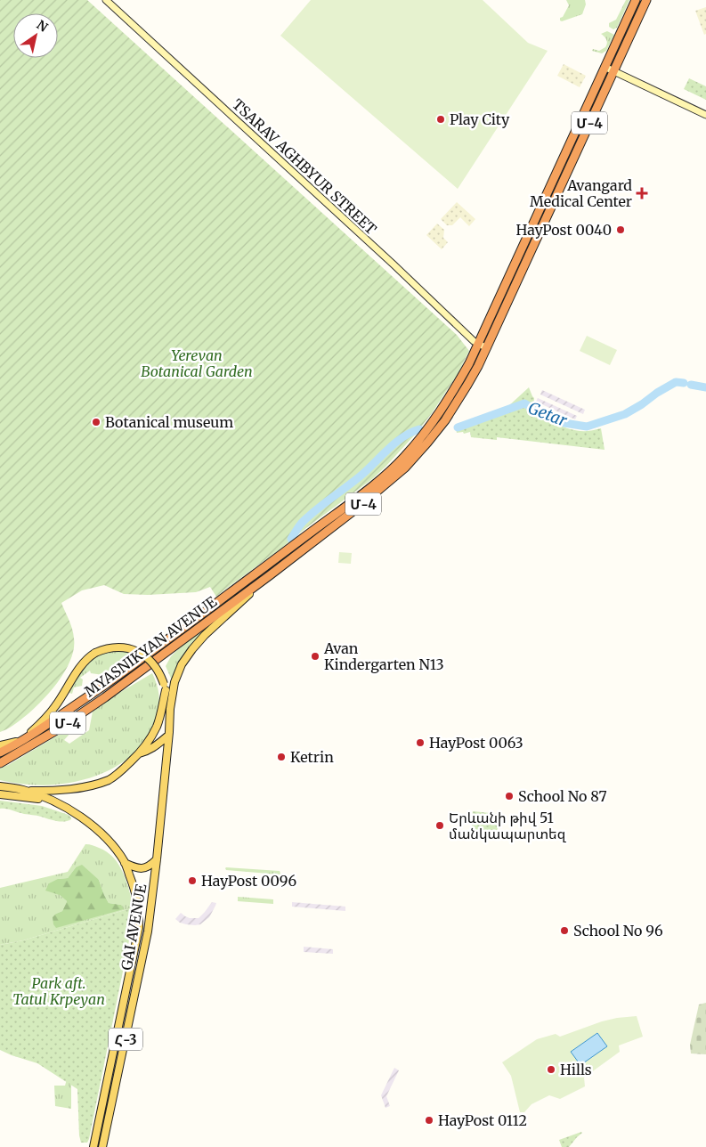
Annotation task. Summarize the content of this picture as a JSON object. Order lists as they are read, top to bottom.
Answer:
{
  "streets": {
    "highway": ["Մ-4", "MYASNIKYAN AVENUE"],
    "main road": ["TSARAV AGHBYUR STREET", "GAI AVENUE", "Հ-3"]
  },
  "crossings": [
    ["Մ-4", "TSARAV AGHBYUR STREET"],
    ["Մ-4", "MYASNIKYAN AVENUE"],
    ["TSARAV AGHBYUR STREET", "MYASNIKYAN AVENUE"]
  ],
  "water": ["Getar"],
  "parks": ["Yerevan Botanical Garden", "Park aft. Tatul Krpeyan"],
  "places": {
    "other": [
      "Play City",
      "HayPost 0040",
      "Botanical museum",
      "Avan Kindergarten N13",
      "HayPost 0063",
      "Ketrin",
      "School No 87",
      "Երևանի թիվ 51 մանկապարտեզ",
      "HayPost 0096",
      "School No 96",
      "Hills",
      "HayPost 0112"
    ],
    "health": ["Avangard Medical Center"]
  },
  "north": "top right"
}
